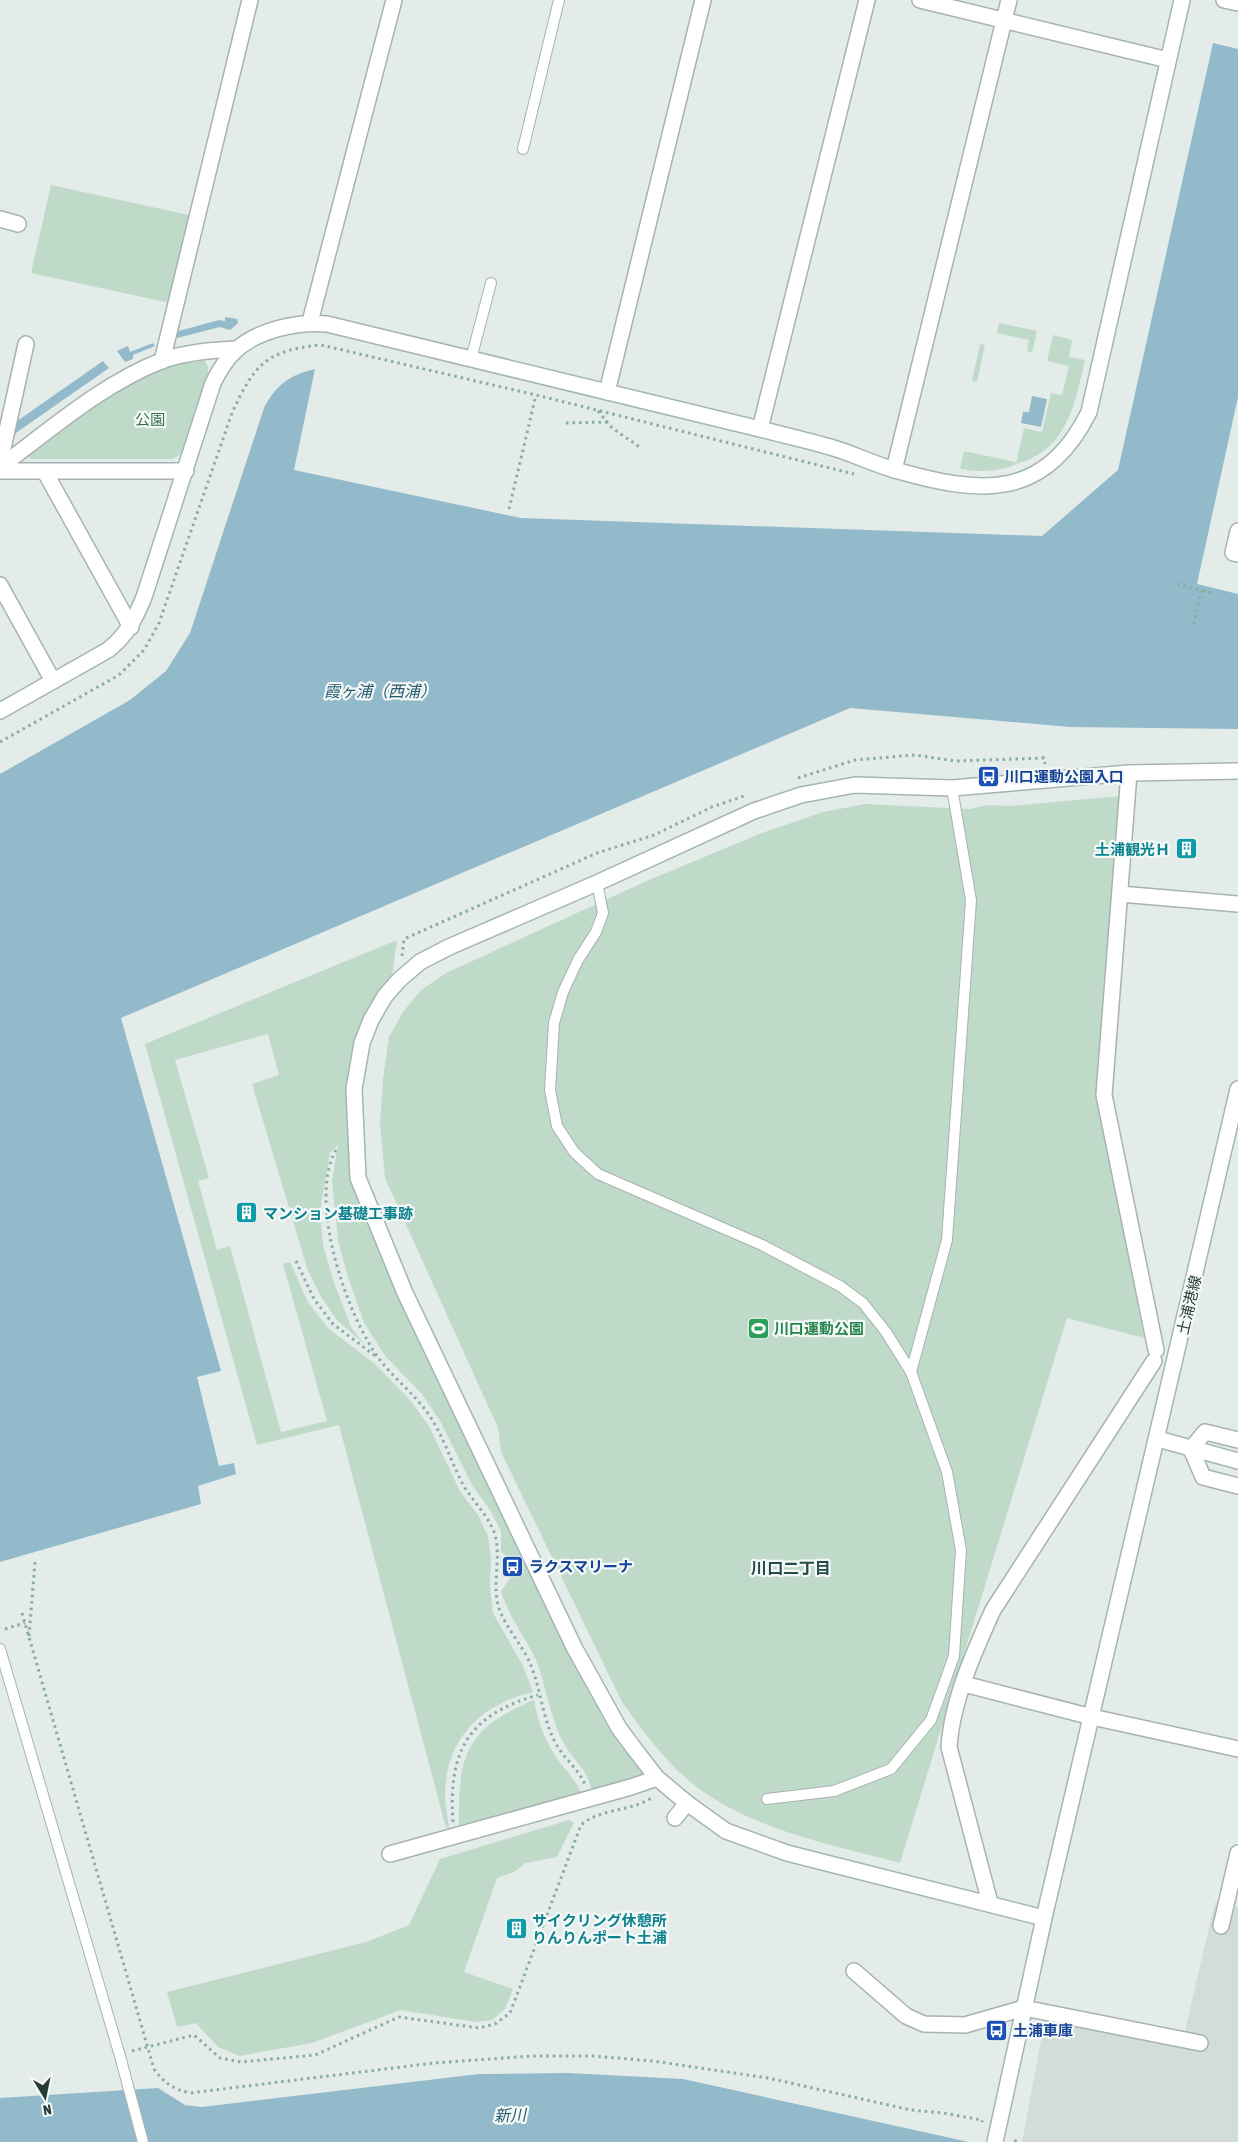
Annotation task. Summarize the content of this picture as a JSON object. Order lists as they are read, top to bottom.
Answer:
{
  "streets": {
    "street": ["土浦港線"]
  },
  "districts": ["川口二丁目"],
  "water": ["霞ヶ浦（西浦）", "新川"],
  "parks": ["公園"],
  "places": {
    "bus stop": ["川口運動公園入口", "ラクスマリーナ", "土浦車庫"],
    "building": ["土浦観光Ｈ", "マンション基礎工事跡", "サイクリング休憩所 りんりんポート土浦"],
    "sports": ["川口運動公園"]
  },
  "north": "bottom"
}
